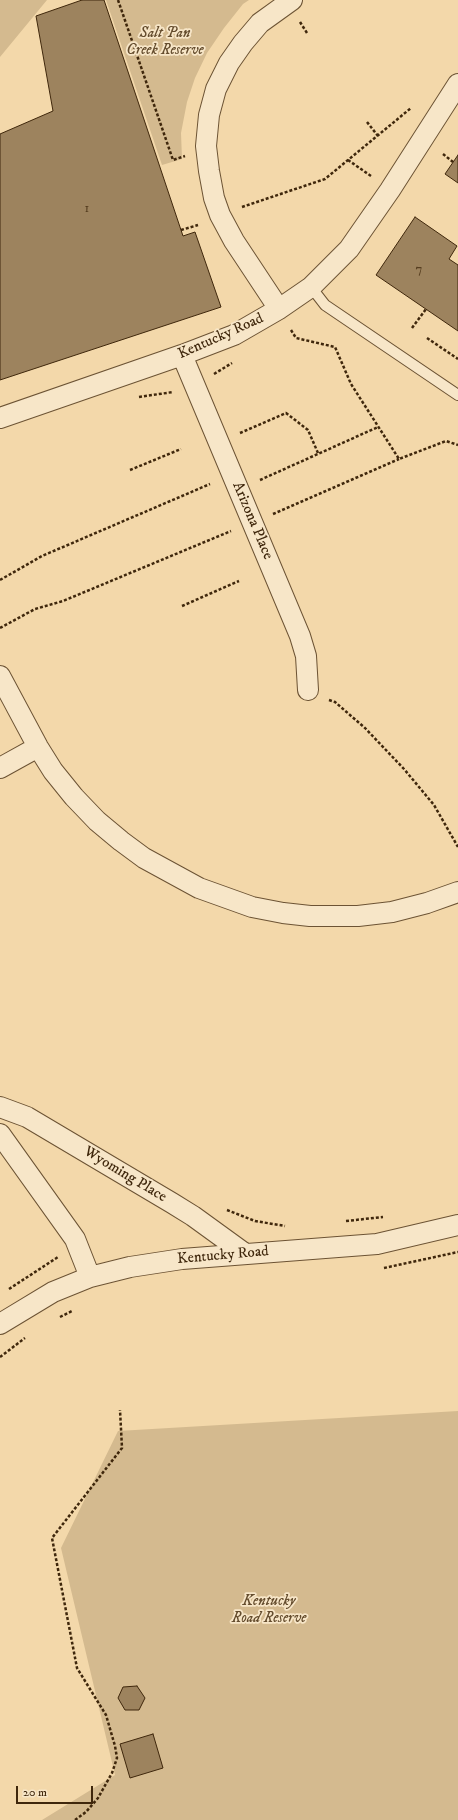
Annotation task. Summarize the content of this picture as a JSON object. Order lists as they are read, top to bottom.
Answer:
{
  "streets": {
    "street": ["Kentucky Road", "Arizona Place", "Wyoming Place"]
  },
  "crossings": [
    ["Kentucky Road", "Arizona Place"],
    ["Kentucky Road", "Wyoming Place"]
  ],
  "parks": ["Salt Pan Creek Reserve", "Kentucky Road Reserve"],
  "house_numbers": ["1", "7"],
  "scale_bar": "20 m"
}
